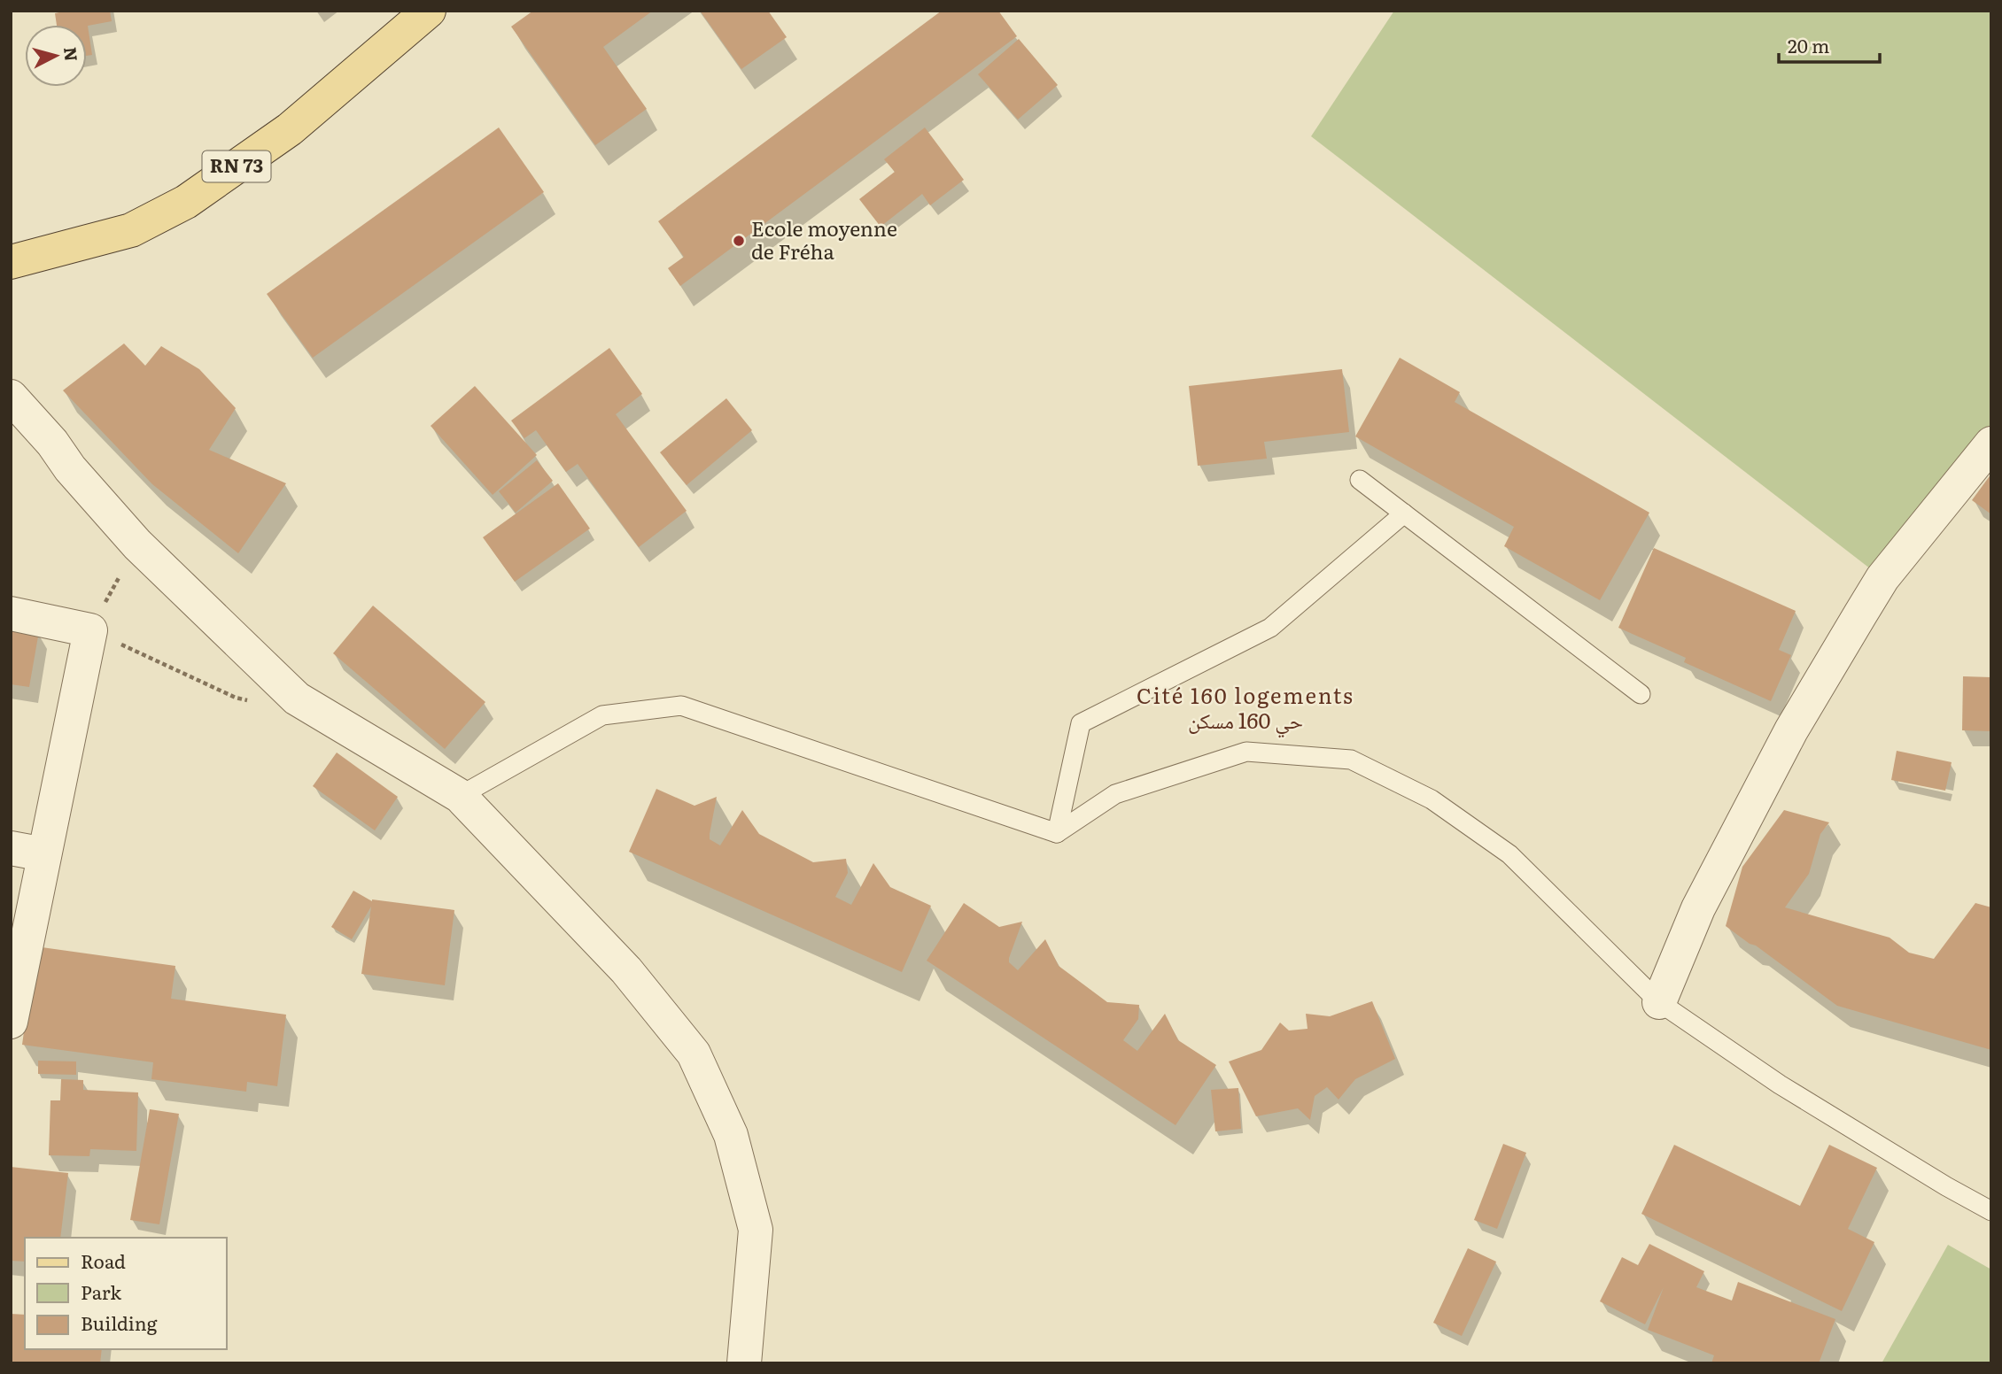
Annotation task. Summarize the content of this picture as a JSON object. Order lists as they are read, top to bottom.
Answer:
{
  "streets": {
    "main road": ["RN 73"]
  },
  "districts": ["Cité 160 logements حي 160 مسكن"],
  "places": ["Ecole moyenne de Fréha"],
  "legend": ["Road", "Park", "Building"],
  "scale_bar": "20 m",
  "north": "right"
}
